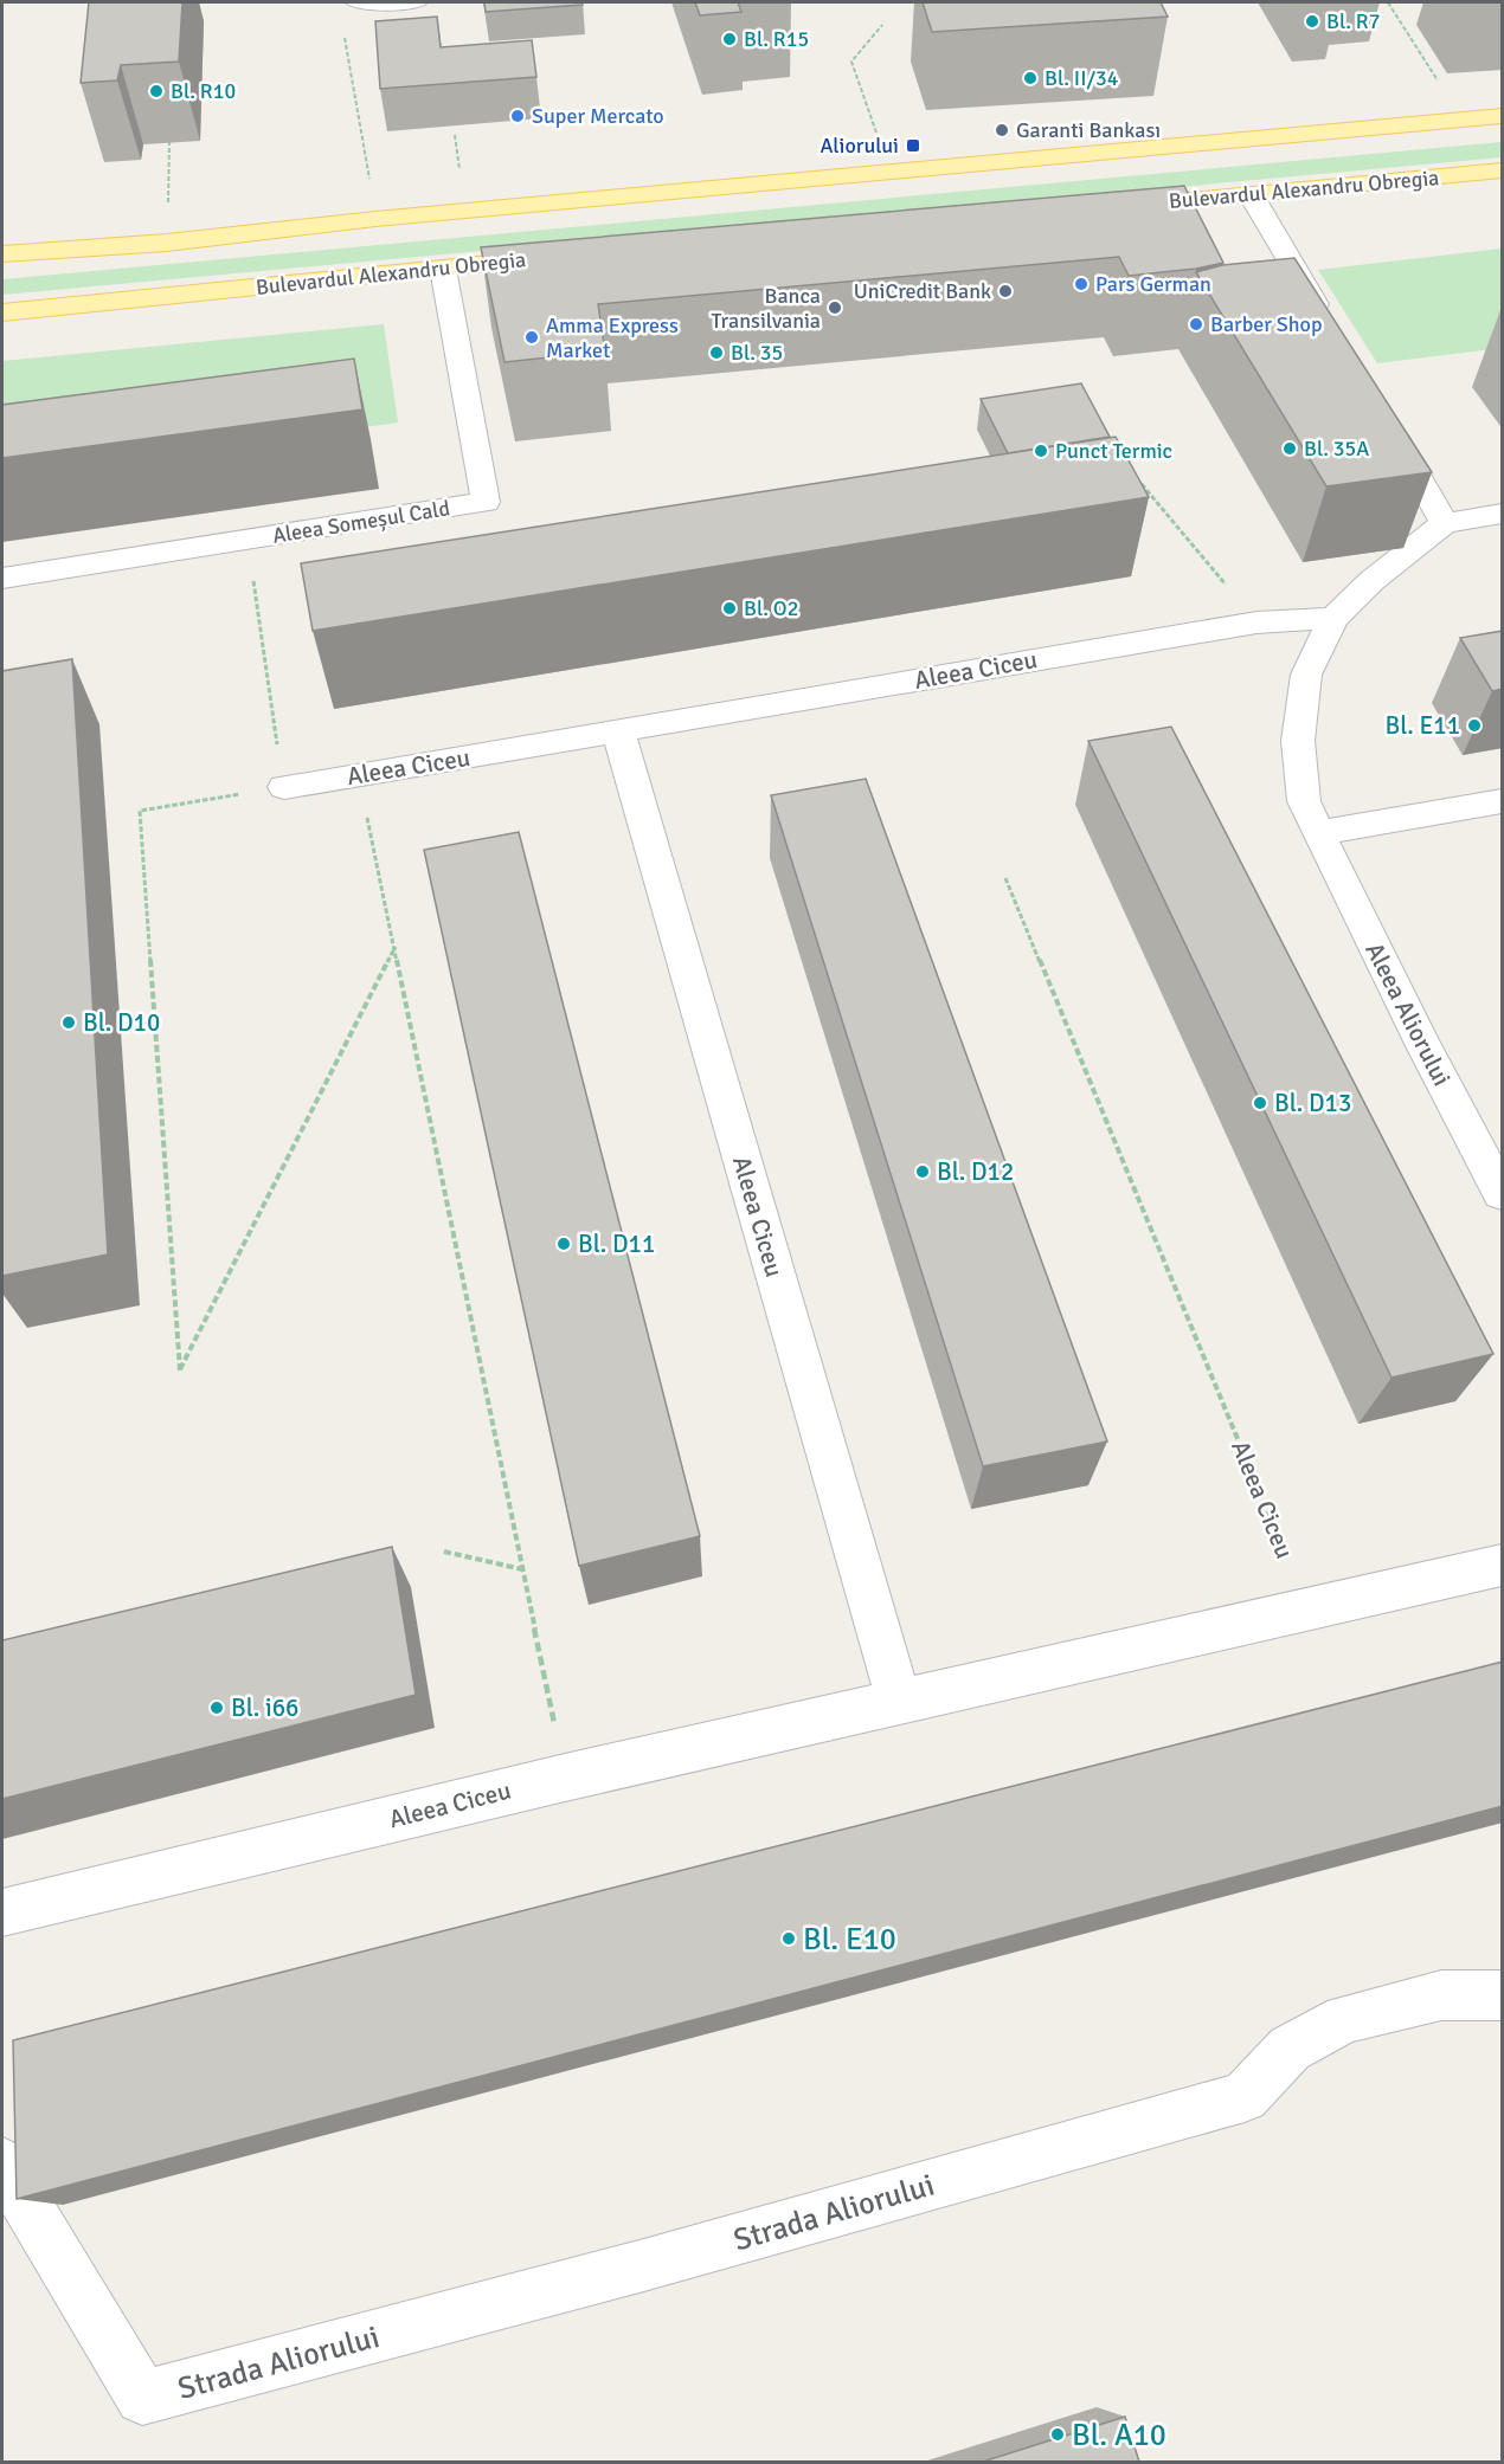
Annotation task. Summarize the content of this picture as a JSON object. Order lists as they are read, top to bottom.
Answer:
{
  "streets": {
    "main road": ["Bulevardul Alexandru Obregia"],
    "street": [
      "Aleea Someșul Cald",
      "Aleea Ciceu",
      "Aleea Aliorului",
      "Strada Aliorului"
    ]
  },
  "crossings": [
    ["Bulevardul Alexandru Obregia", "Aleea Someșul Cald"],
    ["Aleea Ciceu", "Aleea Aliorului"]
  ],
  "places": {
    "other": [
      "Bl. R7",
      "Bl. R15",
      "Bl. II/34",
      "Bl. R10",
      "Super Mercato",
      "Garanti Bankası",
      "Pars German",
      "UniCredit Bank",
      "Banca Transilvania",
      "Barber Shop",
      "Amma Express Market",
      "Bl. 35",
      "Bl. 35A",
      "Punct Termic",
      "Bl. O2",
      "Bl. E11",
      "Bl. D10",
      "Bl. D13",
      "Bl. D12",
      "Bl. D11",
      "Bl. i66",
      "Bl. E10",
      "Bl. A10"
    ],
    "transit": ["Aliorului"]
  }
}
